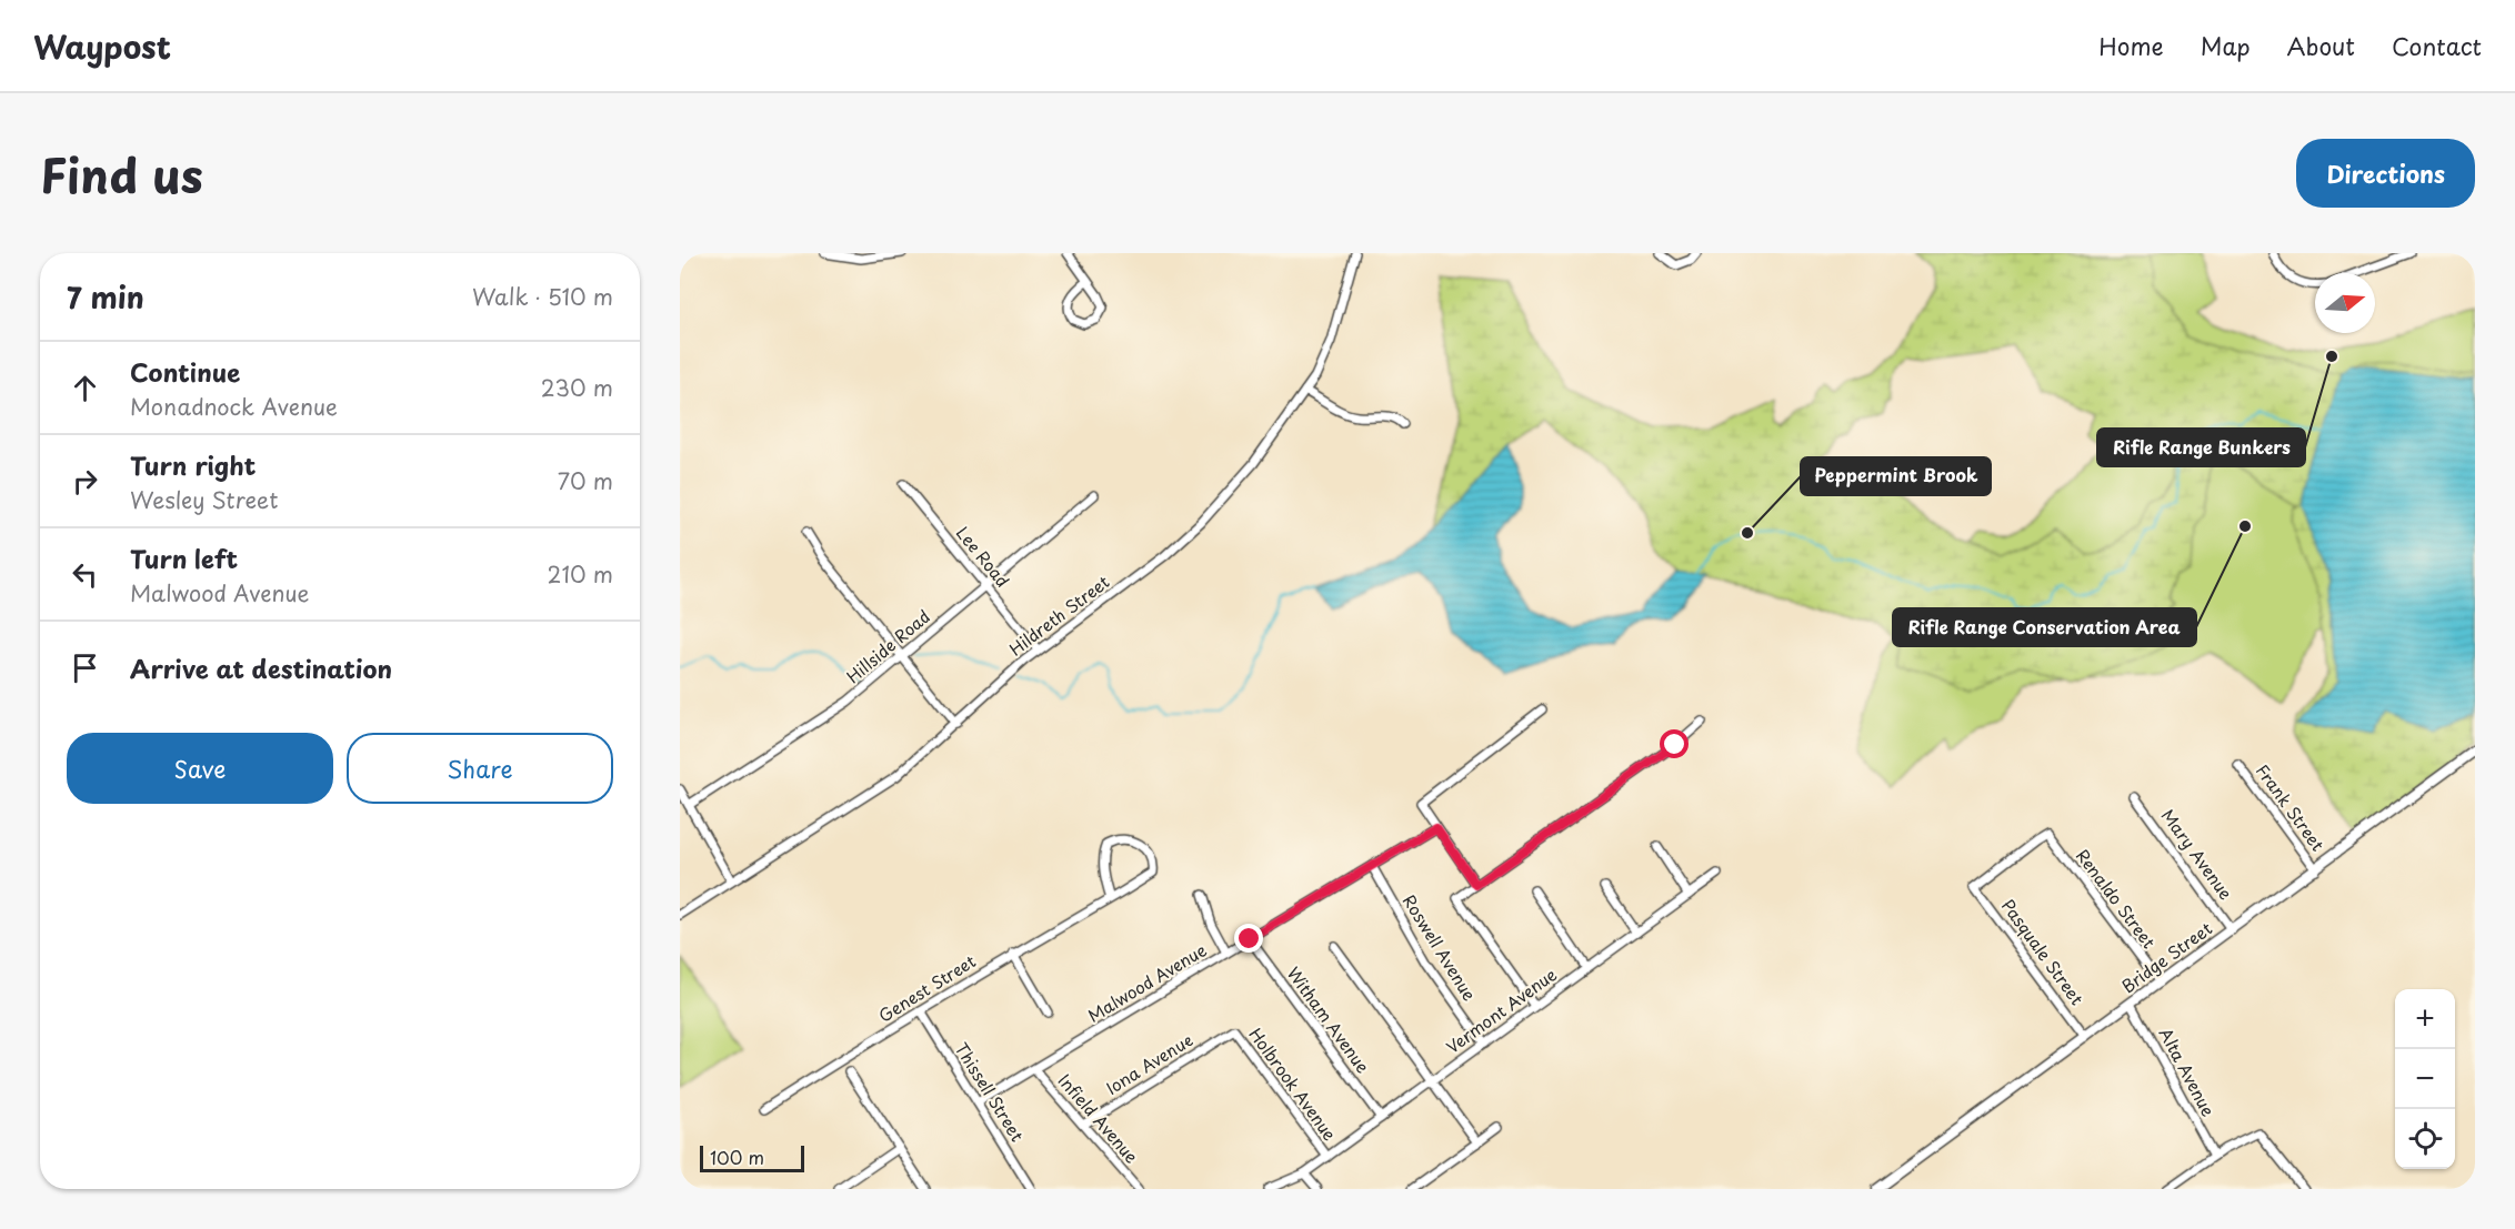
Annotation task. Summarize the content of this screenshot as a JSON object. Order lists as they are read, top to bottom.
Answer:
{
  "streets": {
    "main road": ["Bridge Street"],
    "street": [
      "Lee Road",
      "Hildreth Street",
      "Hillside Road",
      "Frank Street",
      "Mary Avenue",
      "Renaldo Street",
      "Roswell Avenue",
      "Pasquale Street",
      "Malwood Avenue",
      "Genest Street",
      "Vermont Avenue",
      "Witham Avenue",
      "Iona Avenue",
      "Alta Avenue",
      "Holbrook Avenue",
      "Thissell Street",
      "Infield Avenue"
    ]
  },
  "crossings": [
    ["Lee Road", "Hildreth Street"],
    ["Lee Road", "Hillside Road"],
    ["Frank Street", "Bridge Street"],
    ["Mary Avenue", "Bridge Street"],
    ["Renaldo Street", "Pasquale Street"],
    ["Renaldo Street", "Bridge Street"],
    ["Roswell Avenue", "Malwood Avenue"],
    ["Roswell Avenue", "Vermont Avenue"],
    ["Pasquale Street", "Bridge Street"],
    ["Bridge Street", "Alta Avenue"],
    ["Malwood Avenue", "Witham Avenue"],
    ["Malwood Avenue", "Thissell Street"],
    ["Malwood Avenue", "Infield Avenue"],
    ["Genest Street", "Thissell Street"],
    ["Vermont Avenue", "Witham Avenue"],
    ["Vermont Avenue", "Holbrook Avenue"],
    ["Iona Avenue", "Holbrook Avenue"],
    ["Iona Avenue", "Infield Avenue"]
  ],
  "places": ["Rifle Range Bunkers", "Rifle Range Conservation Area", "Peppermint Brook"],
  "scale_bar": "100 m",
  "north": "right",
  "page": {
    "header": "Waypost",
    "nav": [
      "Home",
      "Map",
      "About",
      "Contact"
    ],
    "title": "Find us",
    "buttons": [
      "Directions",
      ["Save", "Share"]
    ],
    "heading": ["7 min", "Walk · 510 m"],
    "list": [
      ["Continue", "Monadnock Avenue", "230 m"],
      ["Turn right", "Wesley Street", "70 m"],
      ["Turn left", "Malwood Avenue", "210 m"],
      "Arrive at destination"
    ],
    "map_buttons": ["+", "−"],
    "scale": "100 m"
  }
}
